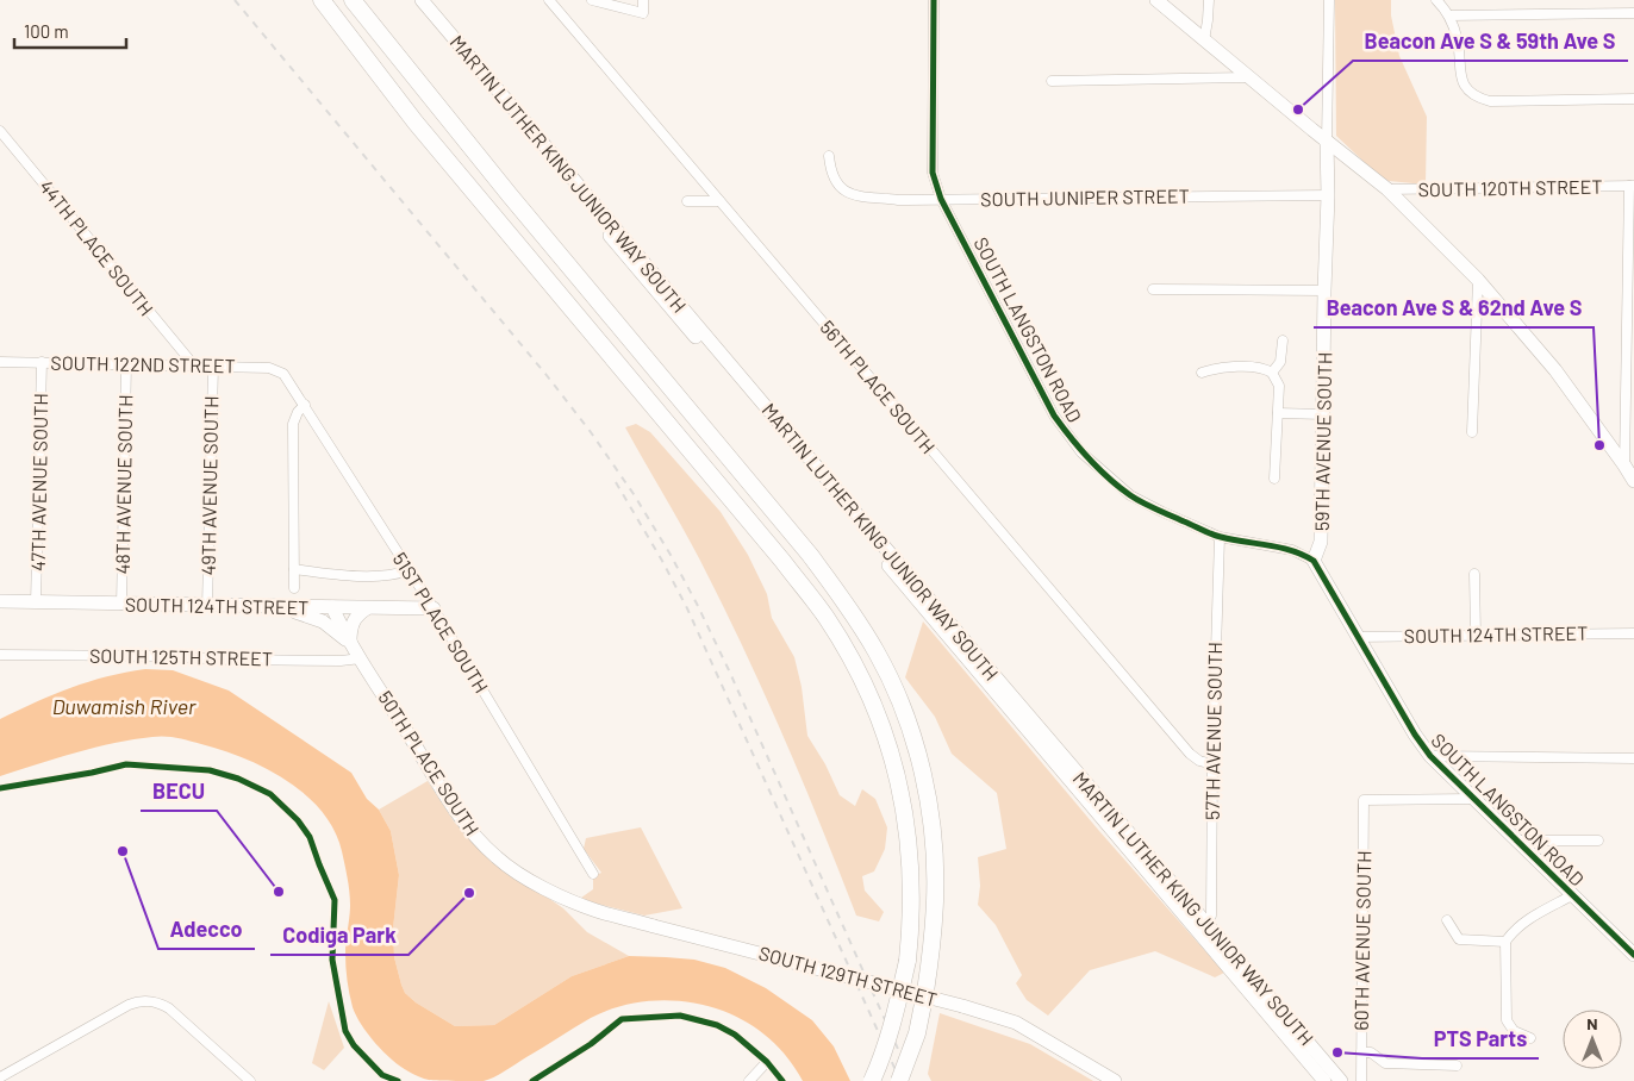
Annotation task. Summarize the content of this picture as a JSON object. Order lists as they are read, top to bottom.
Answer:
{
  "streets": {
    "street": [
      "MARTIN LUTHER KING JUNIOR WAY SOUTH",
      "SOUTH 120TH STREET",
      "SOUTH JUNIPER STREET",
      "44TH PLACE SOUTH",
      "SOUTH LANGSTON ROAD",
      "SOUTH 122ND STREET",
      "56TH PLACE SOUTH",
      "59TH AVENUE SOUTH",
      "47TH AVENUE SOUTH",
      "48TH AVENUE SOUTH",
      "49TH AVENUE SOUTH",
      "SOUTH 124TH STREET",
      "51ST PLACE SOUTH",
      "SOUTH 125TH STREET",
      "57TH AVENUE SOUTH",
      "50TH PLACE SOUTH",
      "60TH AVENUE SOUTH",
      "SOUTH 129TH STREET"
    ]
  },
  "crossings": [
    ["MARTIN LUTHER KING JUNIOR WAY SOUTH", "57TH AVENUE SOUTH"],
    ["SOUTH JUNIPER STREET", "SOUTH LANGSTON ROAD"],
    ["SOUTH JUNIPER STREET", "59TH AVENUE SOUTH"],
    ["44TH PLACE SOUTH", "SOUTH 122ND STREET"],
    ["SOUTH LANGSTON ROAD", "59TH AVENUE SOUTH"],
    ["SOUTH LANGSTON ROAD", "SOUTH 124TH STREET"],
    ["SOUTH LANGSTON ROAD", "57TH AVENUE SOUTH"],
    ["SOUTH LANGSTON ROAD", "60TH AVENUE SOUTH"],
    ["SOUTH 122ND STREET", "47TH AVENUE SOUTH"],
    ["SOUTH 122ND STREET", "48TH AVENUE SOUTH"],
    ["SOUTH 122ND STREET", "49TH AVENUE SOUTH"],
    ["SOUTH 122ND STREET", "51ST PLACE SOUTH"],
    ["56TH PLACE SOUTH", "57TH AVENUE SOUTH"],
    ["47TH AVENUE SOUTH", "SOUTH 124TH STREET"],
    ["48TH AVENUE SOUTH", "SOUTH 124TH STREET"],
    ["49TH AVENUE SOUTH", "SOUTH 124TH STREET"],
    ["SOUTH 124TH STREET", "51ST PLACE SOUTH"],
    ["SOUTH 124TH STREET", "50TH PLACE SOUTH"],
    ["SOUTH 125TH STREET", "50TH PLACE SOUTH"],
    ["50TH PLACE SOUTH", "SOUTH 129TH STREET"]
  ],
  "water": ["Duwamish River"],
  "places": [
    "Beacon Ave S & 59th Ave S",
    "Beacon Ave S & 62nd Ave S",
    "Adecco",
    "BECU",
    "Codiga Park",
    "PTS Parts"
  ],
  "scale_bar": "100 m",
  "north": "top"
}
